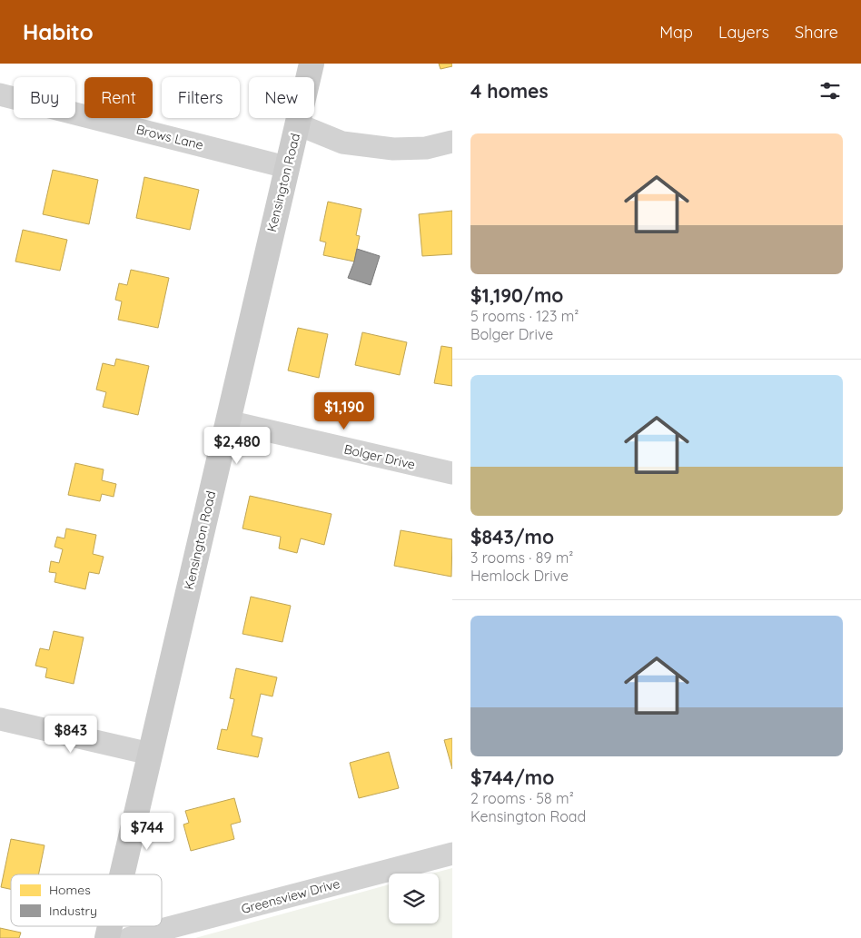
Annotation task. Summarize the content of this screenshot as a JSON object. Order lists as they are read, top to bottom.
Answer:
{
  "streets": {
    "street": [
      "Brows Lane",
      "Kensington Road",
      "Bolger Drive",
      "Greensview Drive"
    ]
  },
  "crossings": [
    ["Brows Lane", "Kensington Road"],
    ["Kensington Road", "Bolger Drive"]
  ],
  "legend": ["Homes", "Industry"],
  "page": {
    "header": "Habito",
    "nav": ["Map", "Layers", "Share"],
    "heading": "4 homes",
    "chip": [
      "Buy",
      "Rent",
      "Filters",
      "New"
    ],
    "list": [
      {
        "name": "$1,190/mo",
        "note": "5 rooms · 123 m² · Bolger Drive"
      },
      {
        "name": "$843/mo",
        "note": "3 rooms · 89 m² · Hemlock Drive"
      },
      {
        "name": "$744/mo",
        "note": "2 rooms · 58 m² · Kensington Road"
      }
    ],
    "price": [
      "$1,190",
      "$2,480",
      "$843",
      "$744"
    ]
  }
}
